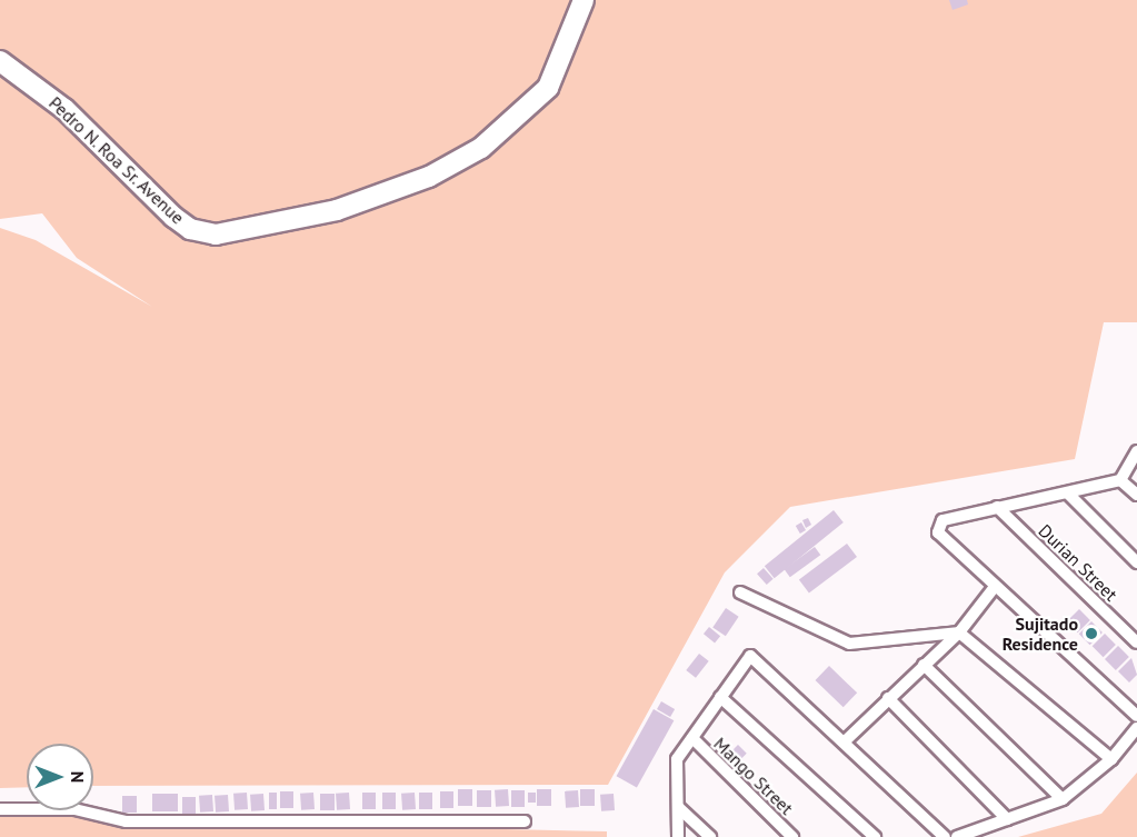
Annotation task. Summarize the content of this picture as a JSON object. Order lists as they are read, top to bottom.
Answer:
{
  "streets": {
    "main road": ["Pedro N. Roa Sr. Avenue"],
    "street": ["Durian Street", "Mango Street"]
  },
  "places": ["Sujitado Residence"],
  "north": "right"
}
